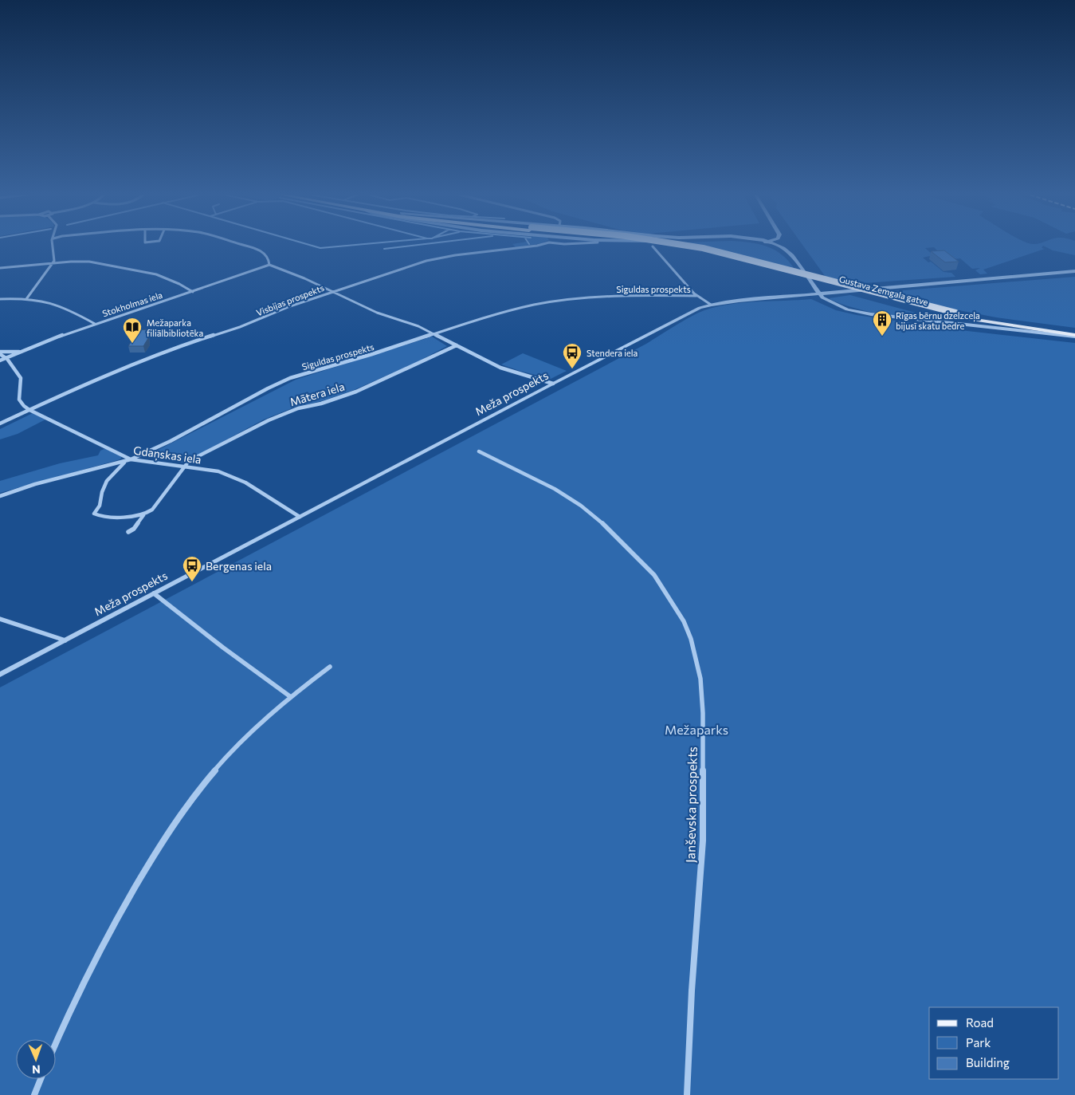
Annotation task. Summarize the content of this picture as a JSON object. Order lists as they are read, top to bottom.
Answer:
{
  "streets": {
    "main road": ["Gustava Zemgala gatve"],
    "street": [
      "Siguldas prospekts",
      "Visbijas prospekts",
      "Stokholmas iela",
      "Meža prospekts",
      "Mātera iela",
      "Gdaņskas iela",
      "Janševska prospekts"
    ]
  },
  "crossings": [
    ["Siguldas prospekts", "Gdaņskas iela"],
    ["Visbijas prospekts", "Gdaņskas iela"],
    ["Stokholmas iela", "Gdaņskas iela"],
    ["Meža prospekts", "Gdaņskas iela"],
    ["Mātera iela", "Gdaņskas iela"]
  ],
  "parks": ["Mežaparks"],
  "places": {
    "building": ["Rīgas bērnu dzelzceļa bijusī skatu bedre"],
    "library": ["Mežaparka filiālbibliotēka"],
    "bus stop": ["Stendera iela", "Bergenas iela"]
  },
  "legend": ["Road", "Park", "Building"],
  "north": "bottom"
}
